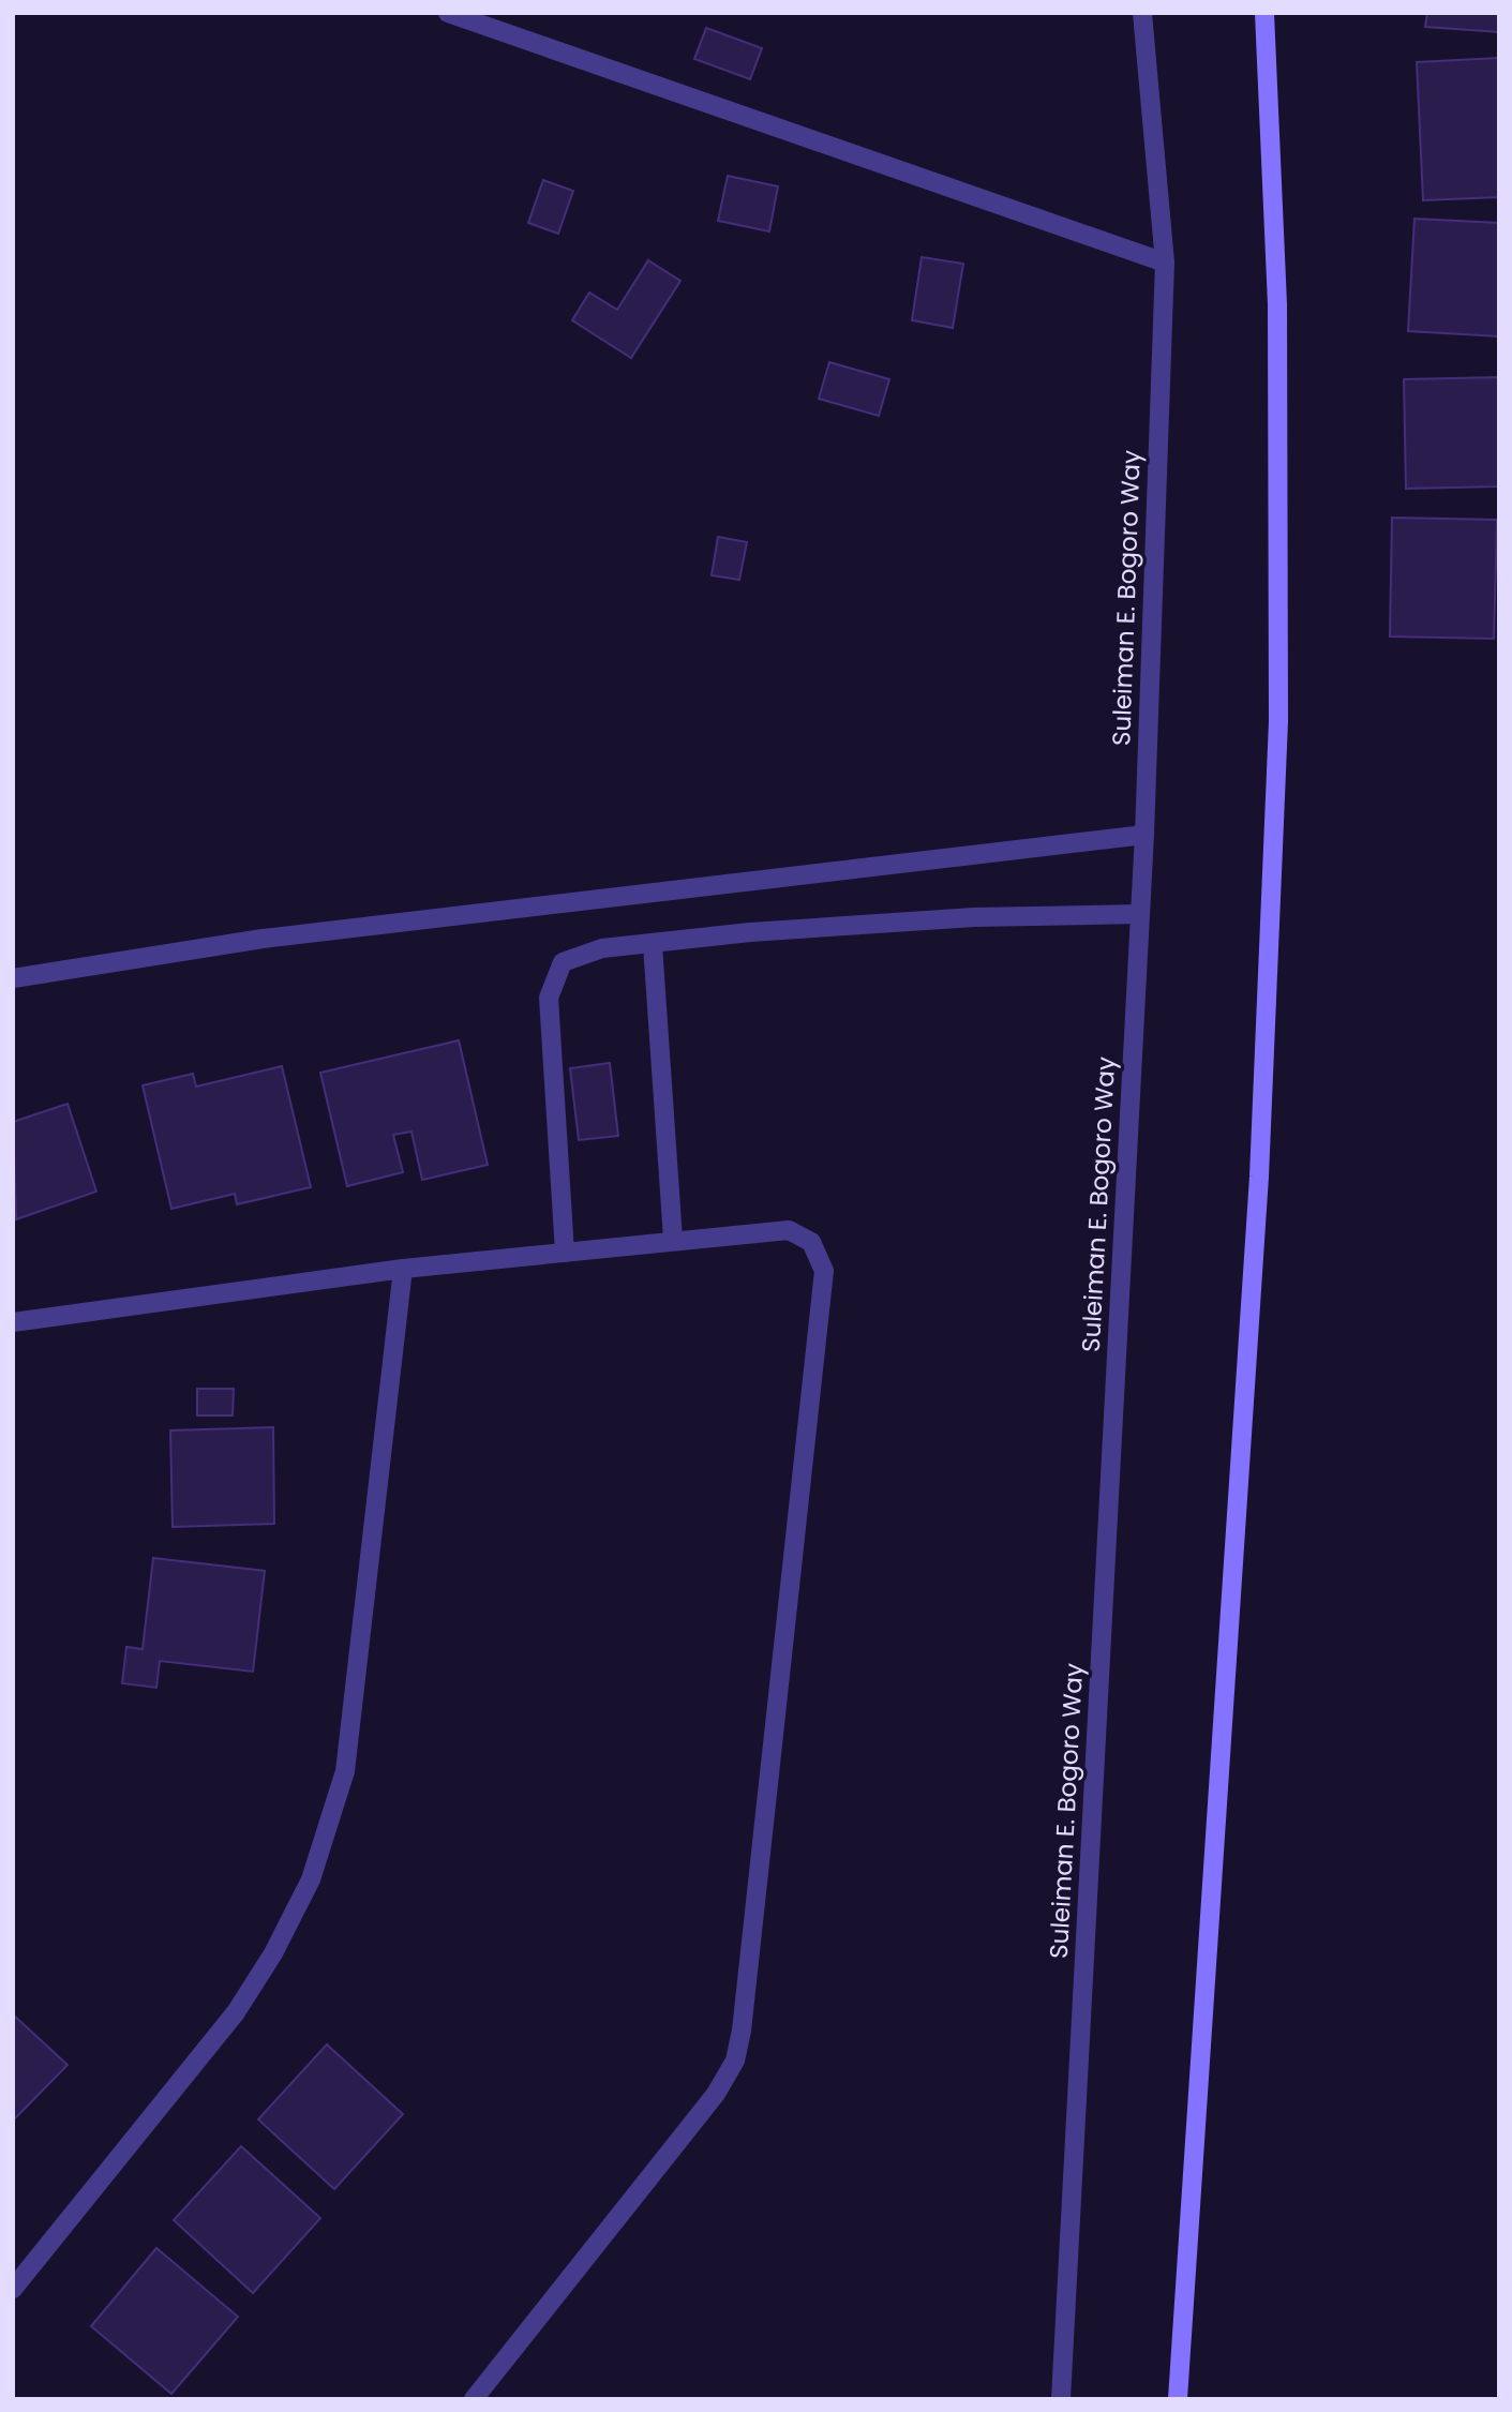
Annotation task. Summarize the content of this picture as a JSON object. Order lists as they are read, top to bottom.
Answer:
{
  "streets": {
    "street": ["Suleiman E. Bogoro Way"]
  }
}
